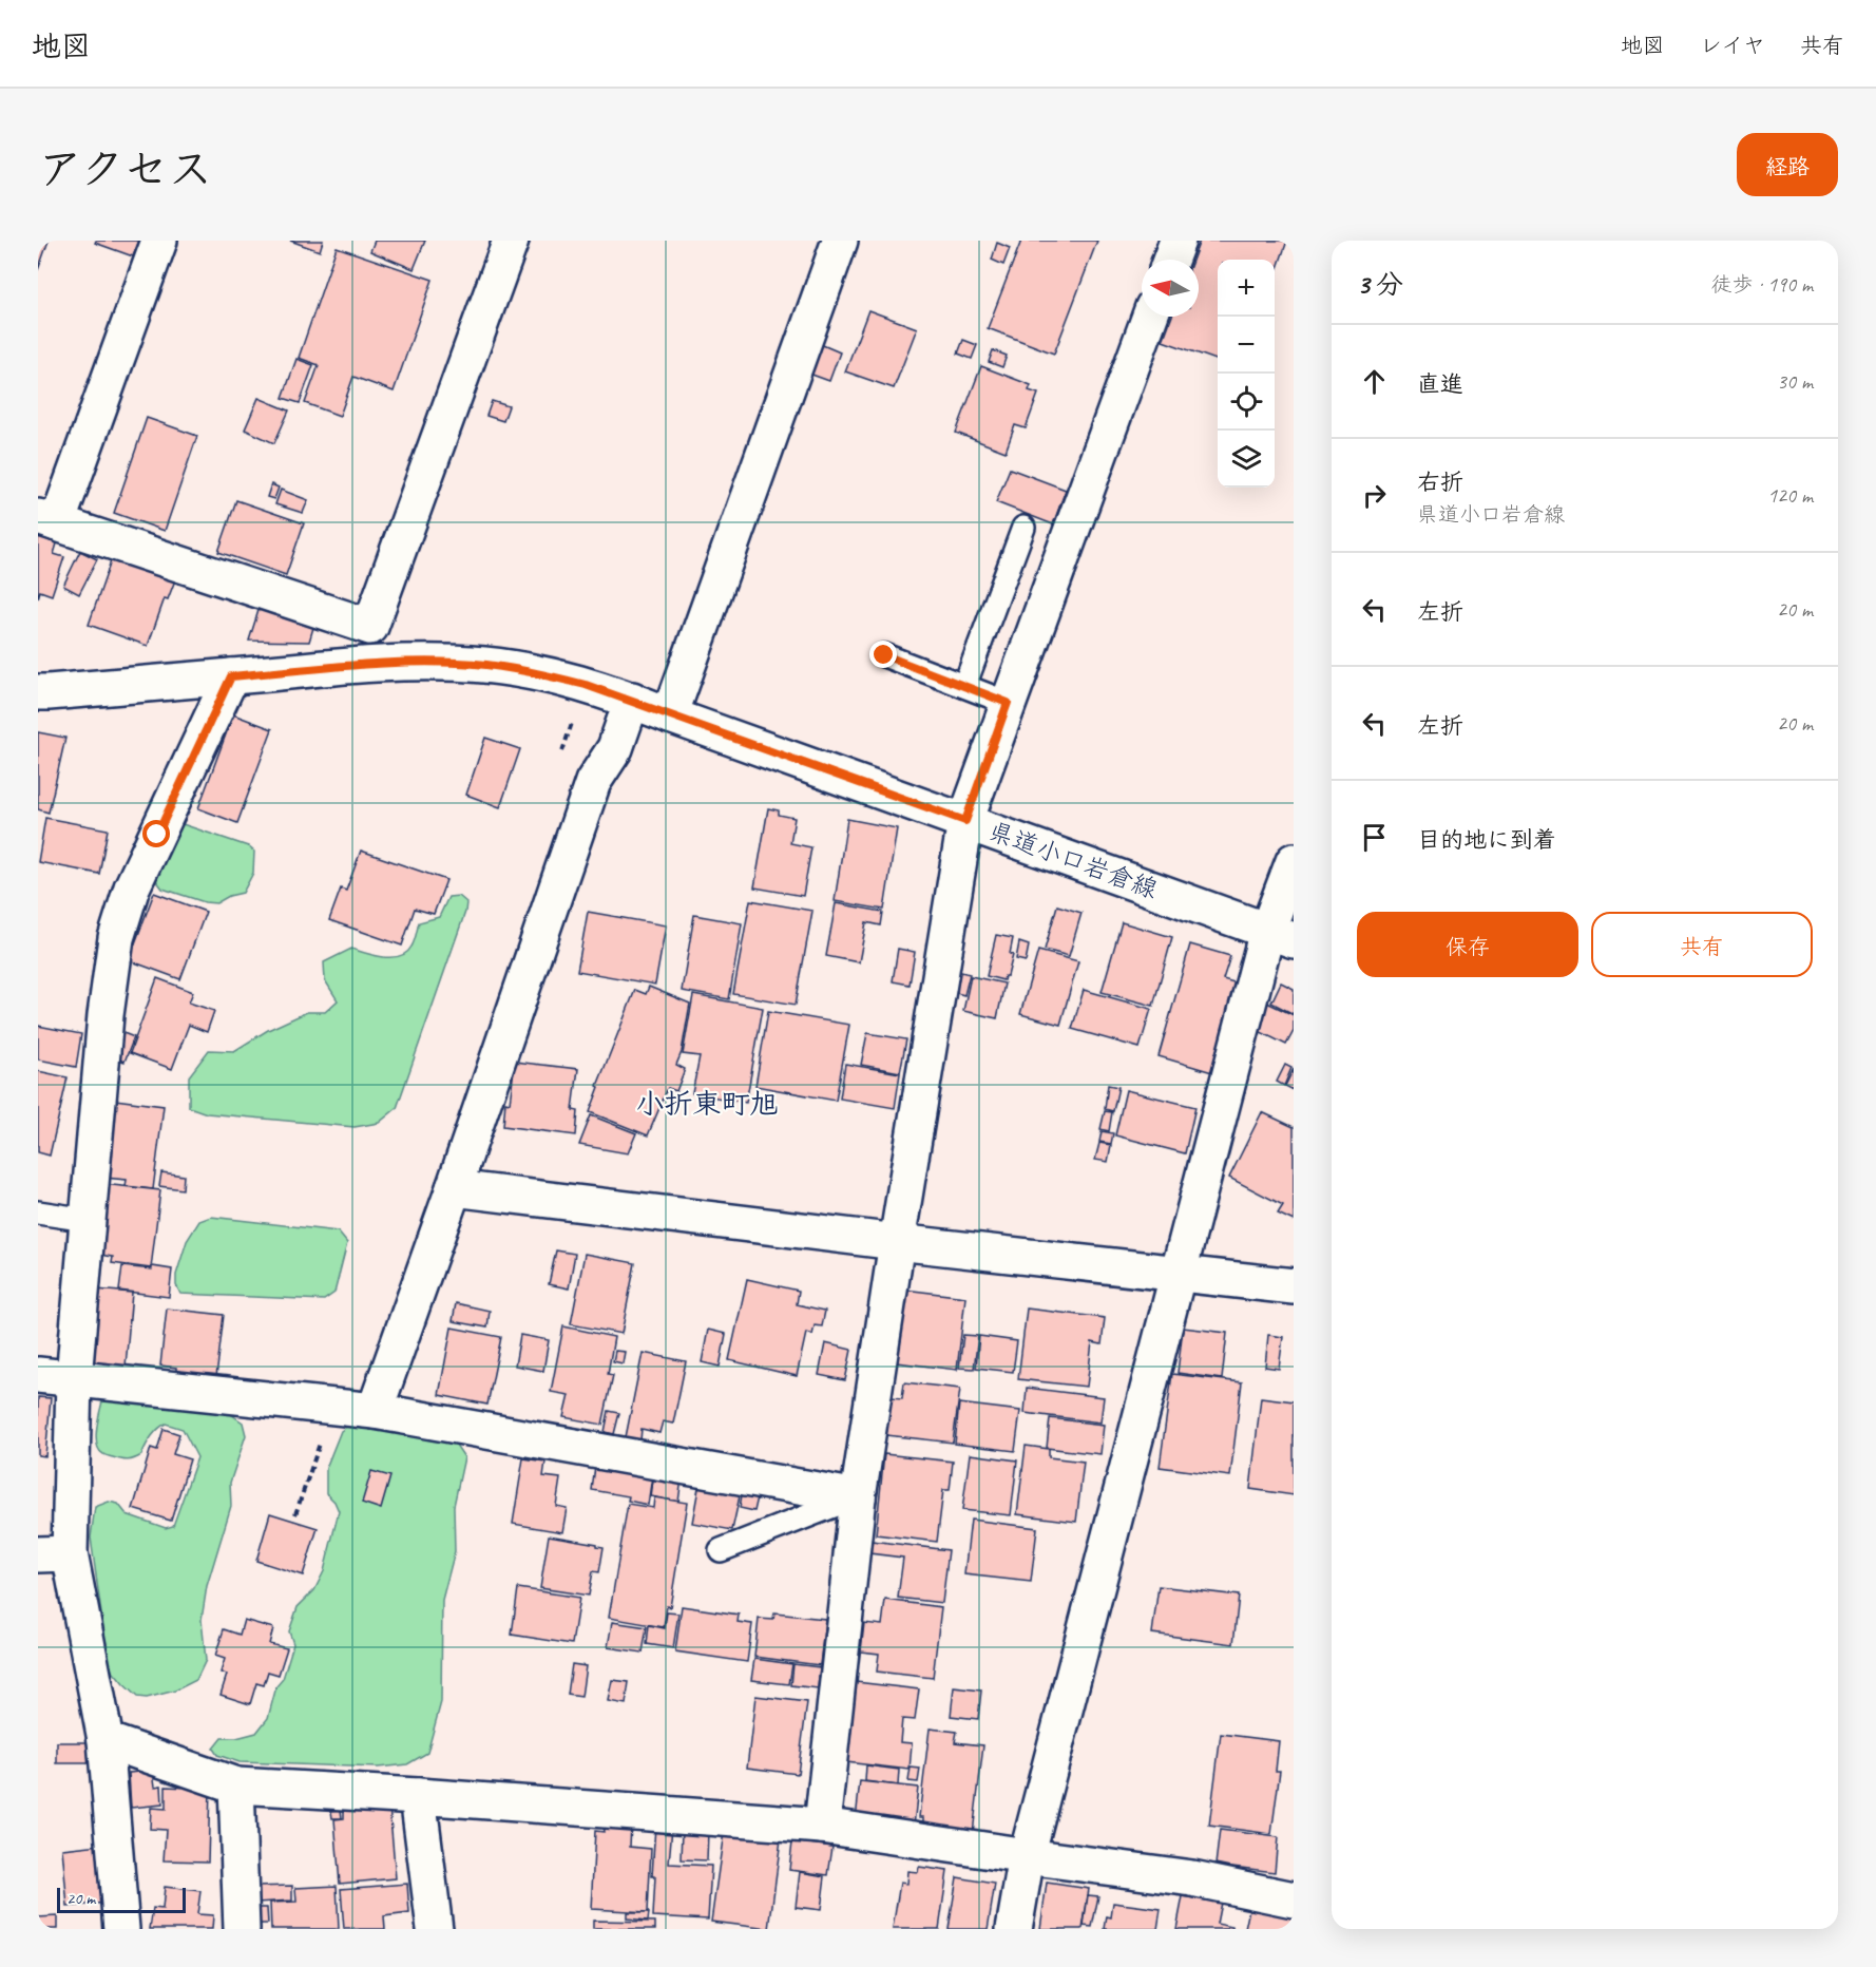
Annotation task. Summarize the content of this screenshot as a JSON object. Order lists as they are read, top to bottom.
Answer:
{
  "streets": {
    "street": ["県道小口岩倉線"]
  },
  "districts": ["小折東町旭"],
  "scale_bar": "20 m",
  "north": "left",
  "page": {
    "header": "地図",
    "nav": ["地図", "レイヤ", "共有"],
    "title": "アクセス",
    "buttons": [
      "経路",
      ["保存", "共有"]
    ],
    "heading": ["3 分", "徒歩 · 190 m"],
    "map_buttons": ["+", "−"],
    "list": [
      ["直進", "30 m"],
      ["右折", "県道小口岩倉線", "120 m"],
      ["左折", "20 m"],
      ["左折", "20 m"],
      "目的地に到着"
    ],
    "scale": "20 m"
  }
}
